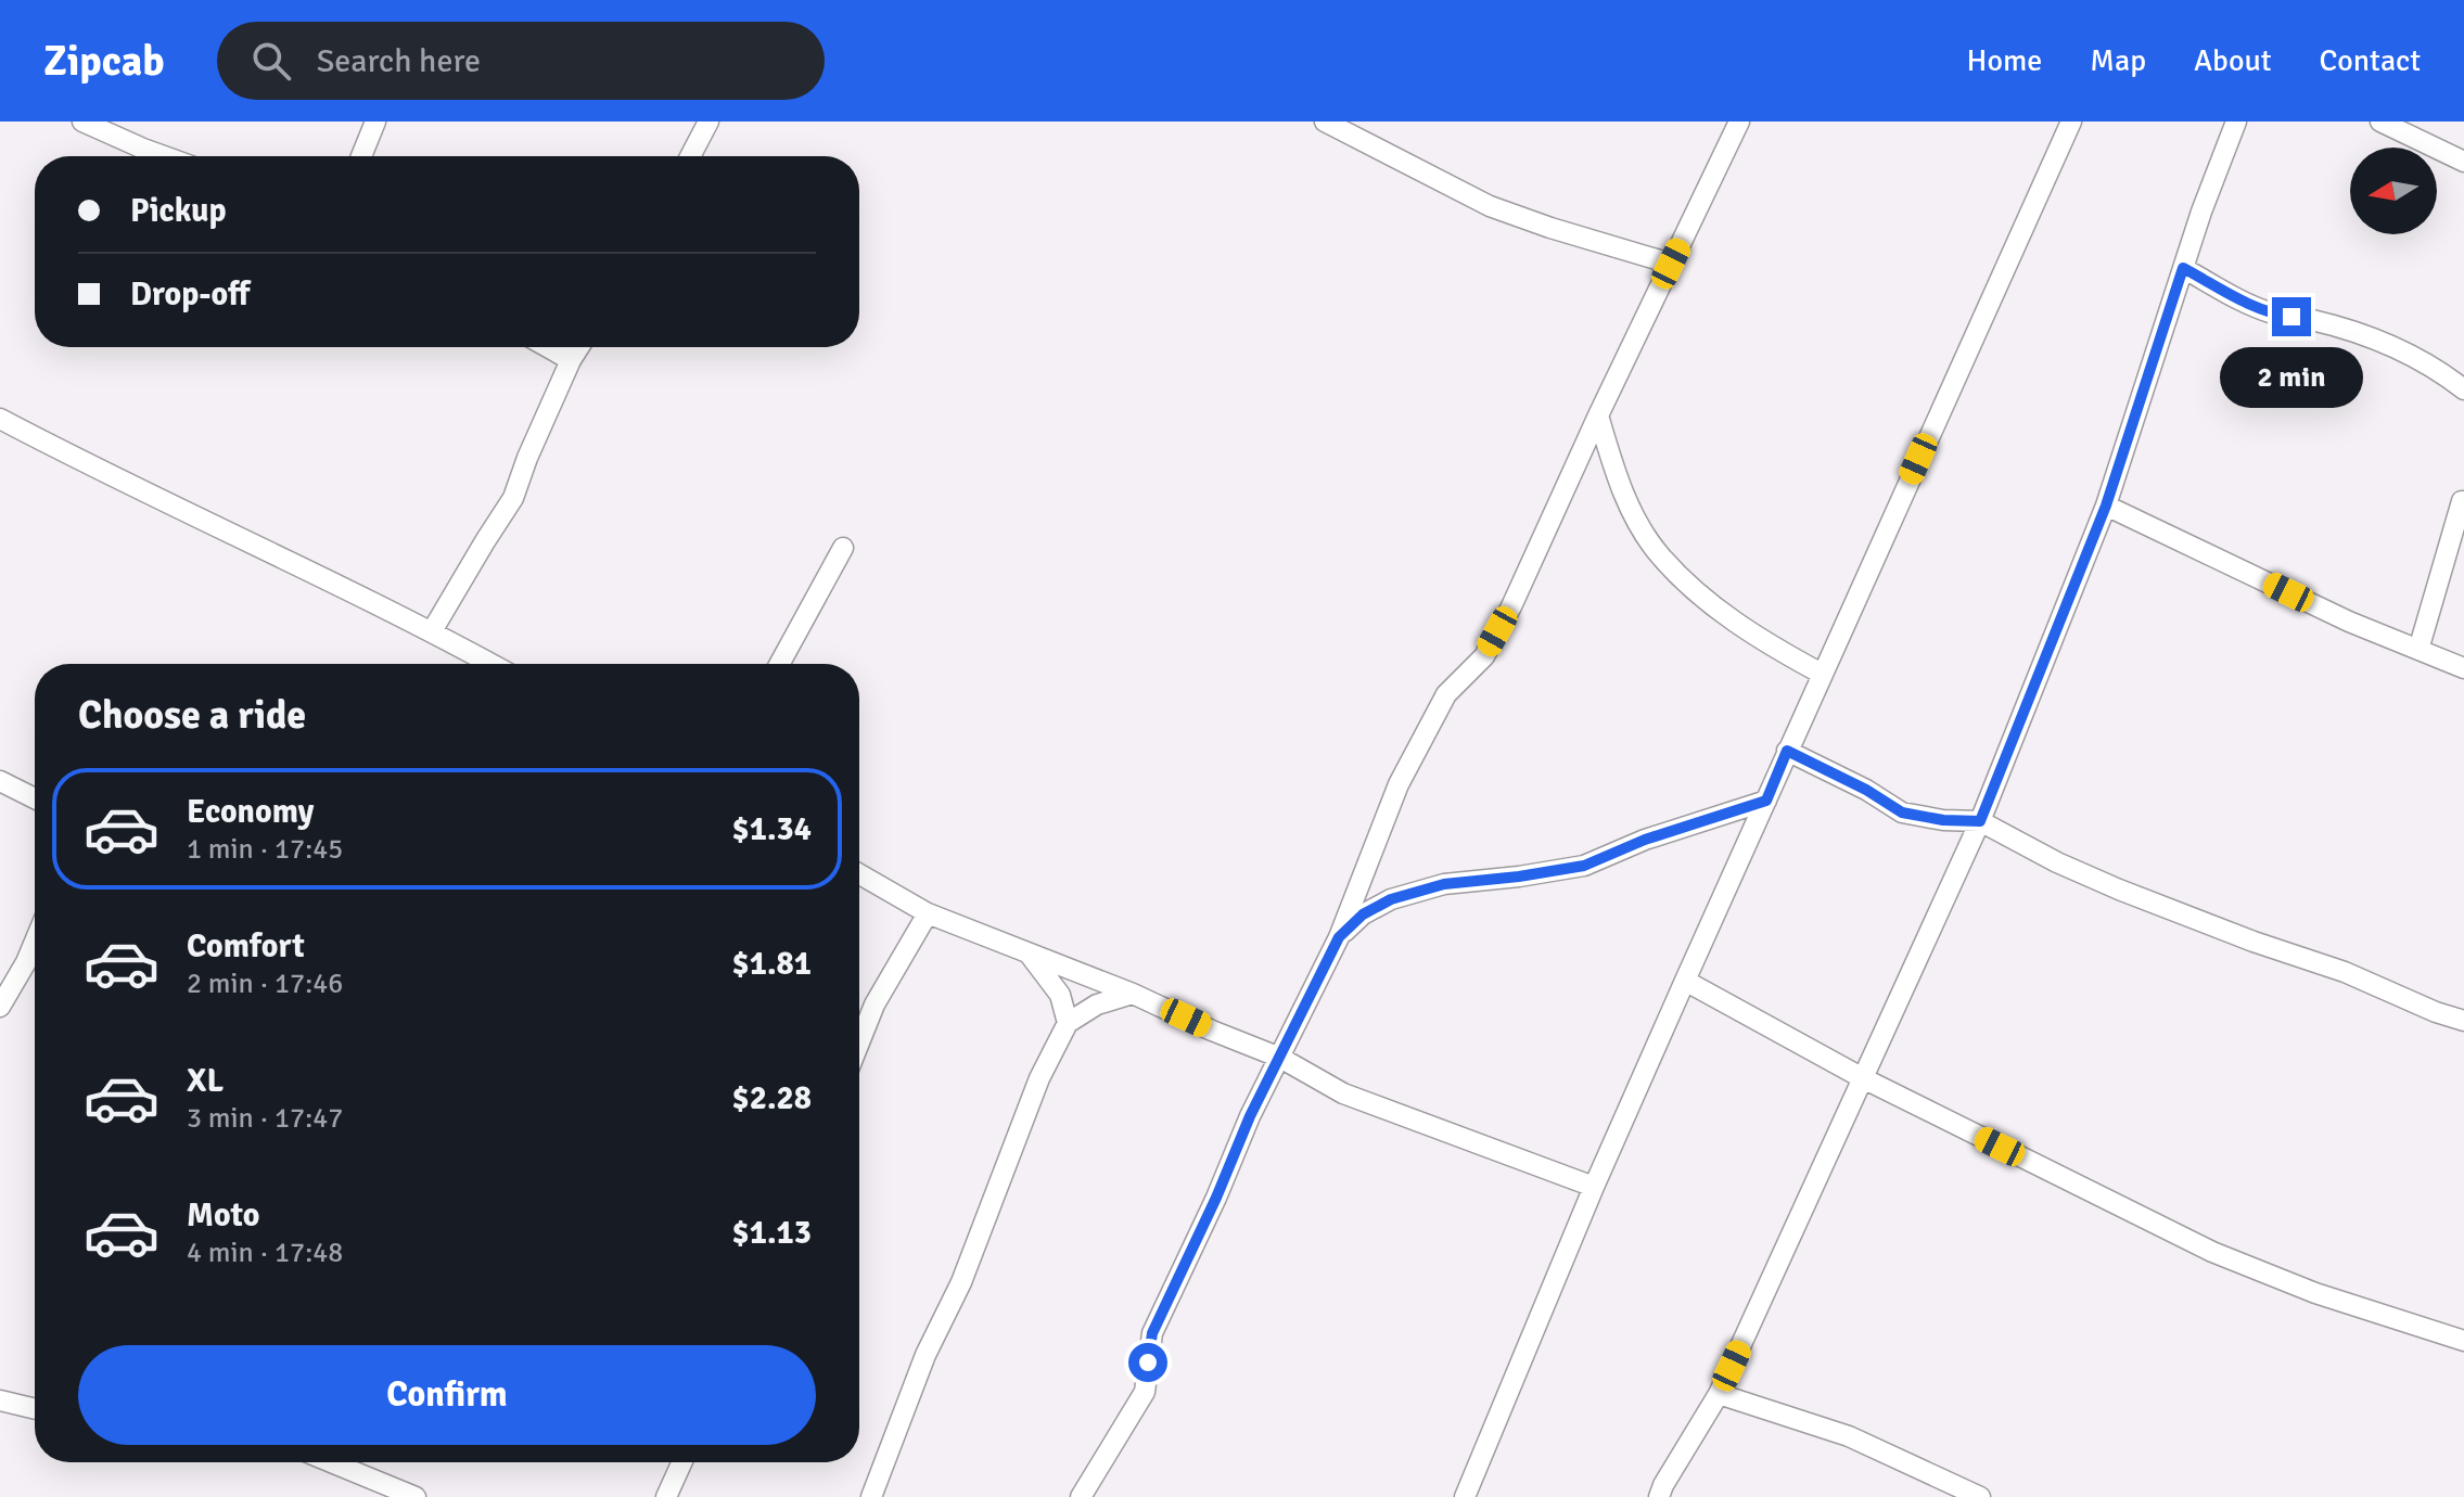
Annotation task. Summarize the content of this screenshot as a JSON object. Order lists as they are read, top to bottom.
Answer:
{
  "north": "left",
  "page": {
    "header": "Zipcab",
    "search": "Search here",
    "nav": [
      "Home",
      "Map",
      "About",
      "Contact"
    ],
    "banner": ["Pickup", "Drop-off"],
    "bubble": "2 min",
    "heading": "Choose a ride",
    "list": [
      {
        "name": "Economy",
        "note": "1 min · 17:45",
        "value": "$1.34"
      },
      {
        "name": "Comfort",
        "note": "2 min · 17:46",
        "value": "$1.81"
      },
      {
        "name": "XL",
        "note": "3 min · 17:47",
        "value": "$2.28"
      },
      {
        "name": "Moto",
        "note": "4 min · 17:48",
        "value": "$1.13"
      }
    ],
    "buttons": "Confirm"
  }
}
